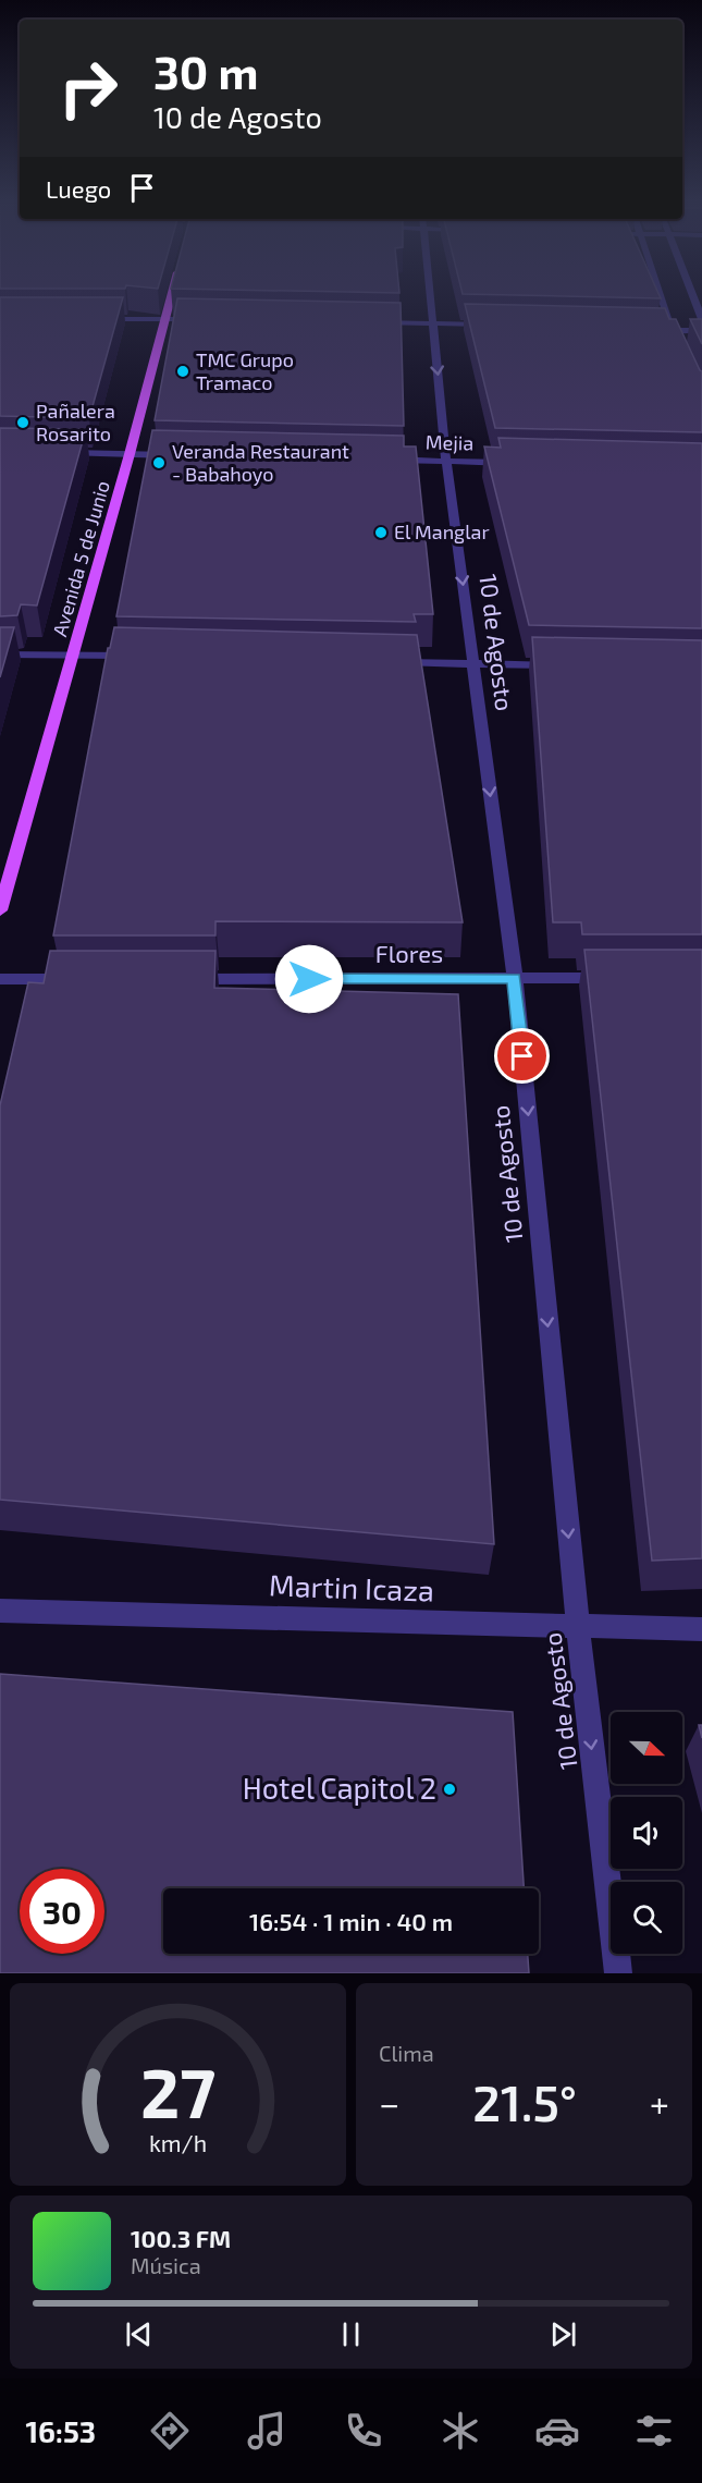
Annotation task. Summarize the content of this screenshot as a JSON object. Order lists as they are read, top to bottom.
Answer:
{
  "streets": {
    "main road": ["Avenida 5 de Junio"],
    "street": [
      "Mejia",
      "10 de Agosto",
      "Flores",
      "Martin Icaza"
    ]
  },
  "crossings": [
    ["Mejia", "10 de Agosto"],
    ["10 de Agosto", "Flores"],
    ["10 de Agosto", "Martin Icaza"]
  ],
  "one_way": ["10 de Agosto"],
  "places": [
    "TMC Grupo Tramaco",
    "Pañalera Rosarito",
    "Veranda Restaurant - Babahoyo",
    "El Manglar",
    "Hotel Capitol 2"
  ],
  "north": "right",
  "page": {
    "turn": ["30 m", "10 de Agosto"],
    "then": "Luego",
    "limit": "30",
    "trip": "16:54 · 1 min · 40 m",
    "tile": "Clima",
    "heat": ["−", "21.5°", "+"],
    "song": ["100.3 FM", "Música"],
    "tabs": "16:53",
    "gauge": ["27", "km/h"]
  }
}
